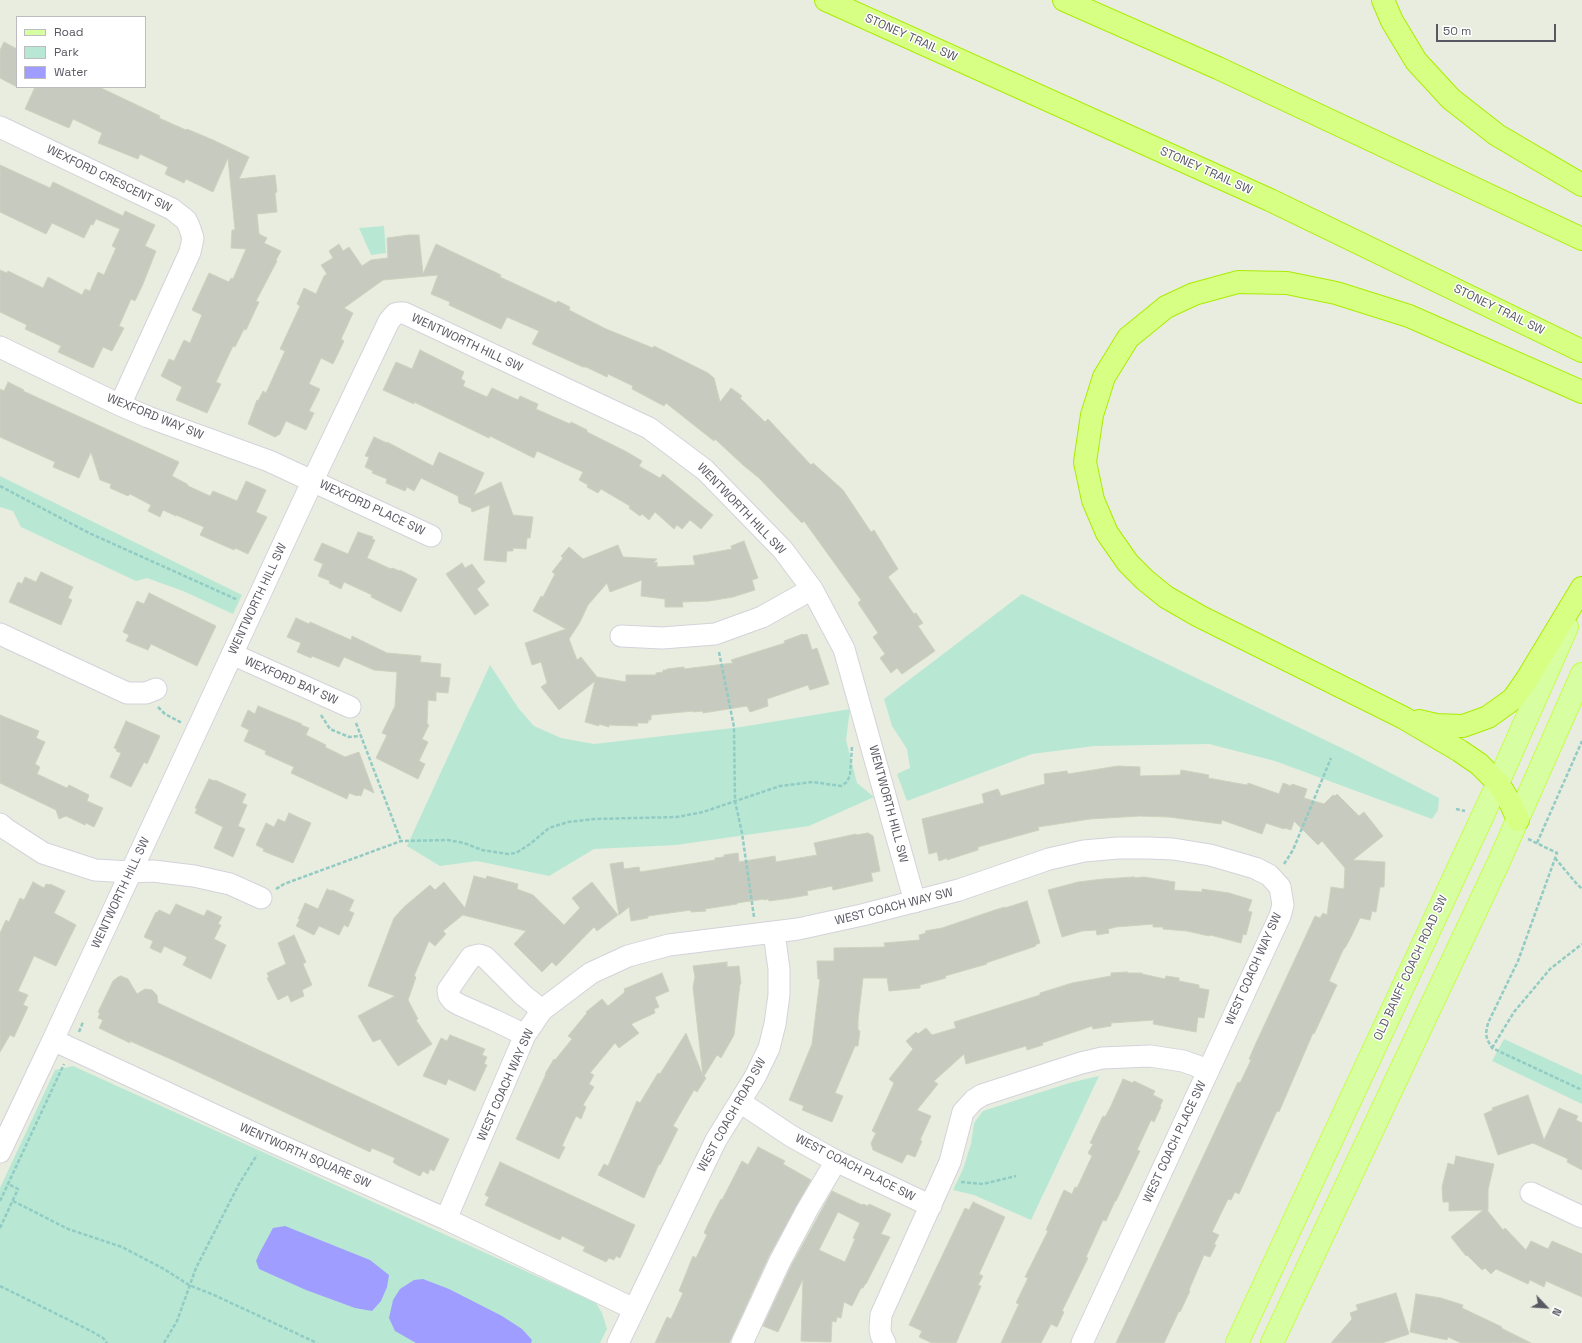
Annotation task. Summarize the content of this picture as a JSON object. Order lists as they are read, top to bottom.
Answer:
{
  "streets": {
    "highway": ["STONEY TRAIL SW"],
    "main road": ["OLD BANFF COACH ROAD SW"],
    "street": [
      "WEXFORD CRESCENT SW",
      "WENTWORTH HILL SW",
      "WEXFORD WAY SW",
      "WEXFORD PLACE SW",
      "WEXFORD BAY SW",
      "WEST COACH WAY SW",
      "WEST COACH ROAD SW",
      "WEST COACH PLACE SW",
      "WENTWORTH SQUARE SW"
    ]
  },
  "crossings": [
    ["WEXFORD CRESCENT SW", "WEXFORD WAY SW"],
    ["WENTWORTH HILL SW", "WEXFORD WAY SW"],
    ["WENTWORTH HILL SW", "WEXFORD PLACE SW"],
    ["WENTWORTH HILL SW", "WEXFORD BAY SW"],
    ["WENTWORTH HILL SW", "WEST COACH WAY SW"],
    ["WENTWORTH HILL SW", "WENTWORTH SQUARE SW"],
    ["WEXFORD WAY SW", "WEXFORD PLACE SW"],
    ["WEST COACH WAY SW", "WEST COACH ROAD SW"],
    ["WEST COACH WAY SW", "WEST COACH PLACE SW"],
    ["WEST COACH WAY SW", "WENTWORTH SQUARE SW"],
    ["WEST COACH ROAD SW", "WEST COACH PLACE SW"],
    ["WEST COACH ROAD SW", "WENTWORTH SQUARE SW"]
  ],
  "legend": ["Road", "Park", "Water"],
  "scale_bar": "50 m",
  "north": "bottom right"
}
